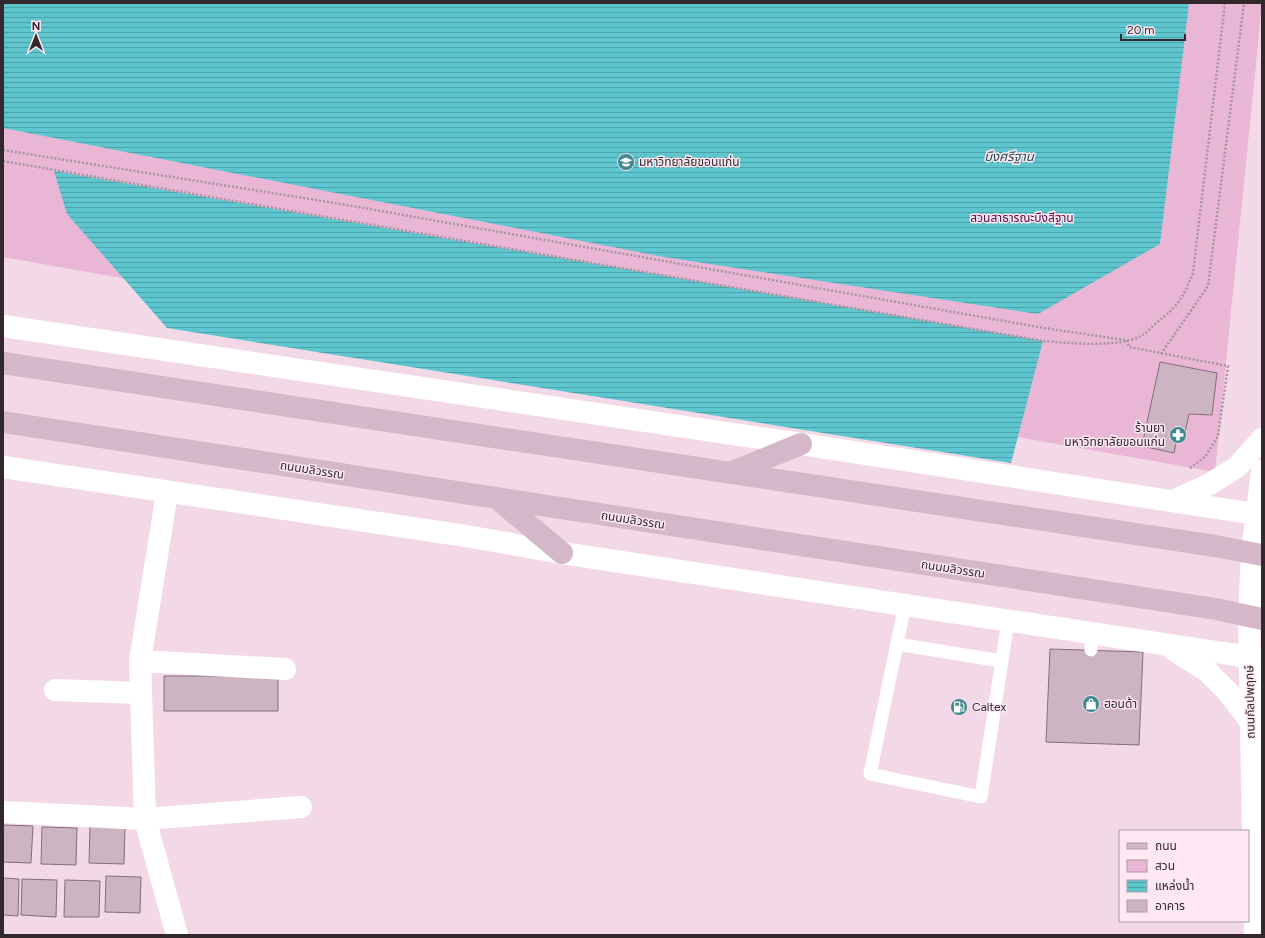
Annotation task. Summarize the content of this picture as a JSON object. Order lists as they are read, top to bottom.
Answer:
{
  "streets": {
    "main road": ["ถนนมลิวรรณ", "ถนนกัลปพฤกษ์"]
  },
  "crossings": [
    ["ถนนมลิวรรณ", "ถนนกัลปพฤกษ์"]
  ],
  "water": ["บึงศรีฐาน"],
  "parks": ["สวนสาธารณะบึงสีฐาน"],
  "places": {
    "school or university": ["มหาวิทยาลัยขอนแก่น"],
    "pharmacy": ["ร้านยา มหาวิทยาลัยขอนแก่น"],
    "shop": ["ฮอนด้า"],
    "fuel station": ["Caltex"]
  },
  "legend": [
    "ถนน",
    "สวน",
    "แหล่งน้ำ",
    "อาคาร"
  ],
  "scale_bar": "20 m",
  "north": "top"
}
